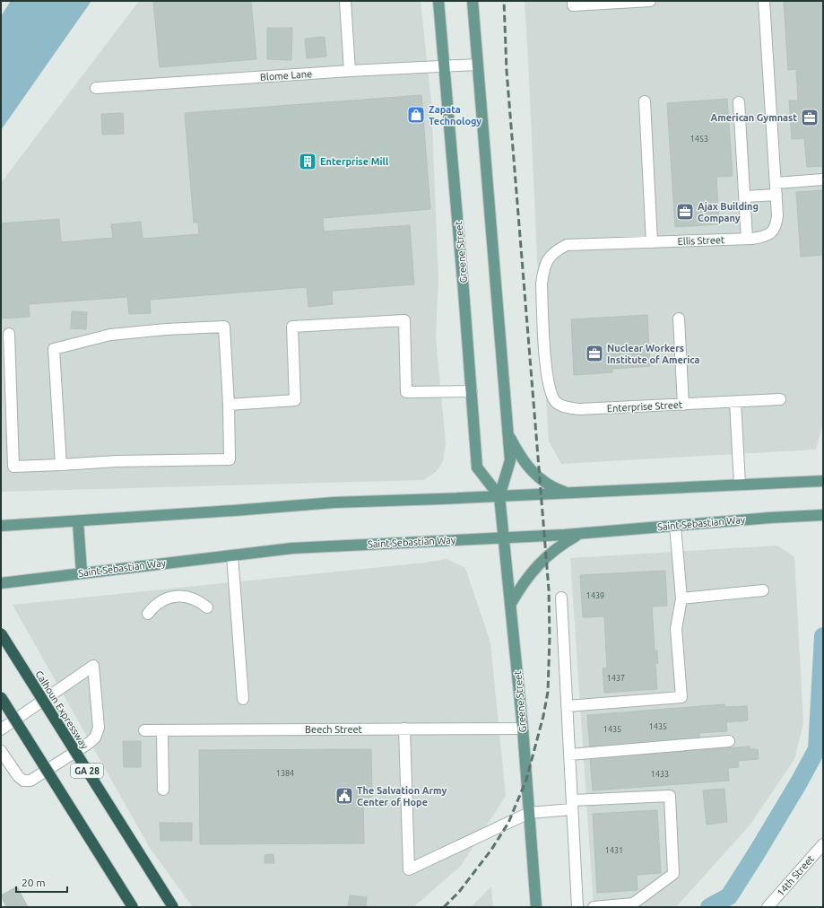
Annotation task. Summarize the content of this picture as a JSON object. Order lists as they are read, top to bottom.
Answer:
{
  "streets": {
    "highway": ["Calhoun Expressway", "GA 28"],
    "main road": ["Greene Street", "Saint Sebastian Way"],
    "street": [
      "Blome Lane",
      "Ellis Street",
      "Enterprise Street",
      "Beech Street",
      "14th Street"
    ]
  },
  "crossings": [
    ["Blome Lane", "Greene Street"],
    ["Ellis Street", "Enterprise Street"],
    ["Greene Street", "Saint Sebastian Way"],
    ["Greene Street", "Beech Street"]
  ],
  "places": {
    "shop": ["Zapata Technology"],
    "office": ["American Gymnast", "Ajax Building Company", "Nuclear Workers Institute of America"],
    "building": ["Enterprise Mill"],
    "public building": ["The Salvation Army Center of Hope"]
  },
  "house_numbers": [
    "1453",
    "1439",
    "1437",
    "1435",
    "1435",
    "1384",
    "1433",
    "1431"
  ],
  "scale_bar": "20 m"
}
